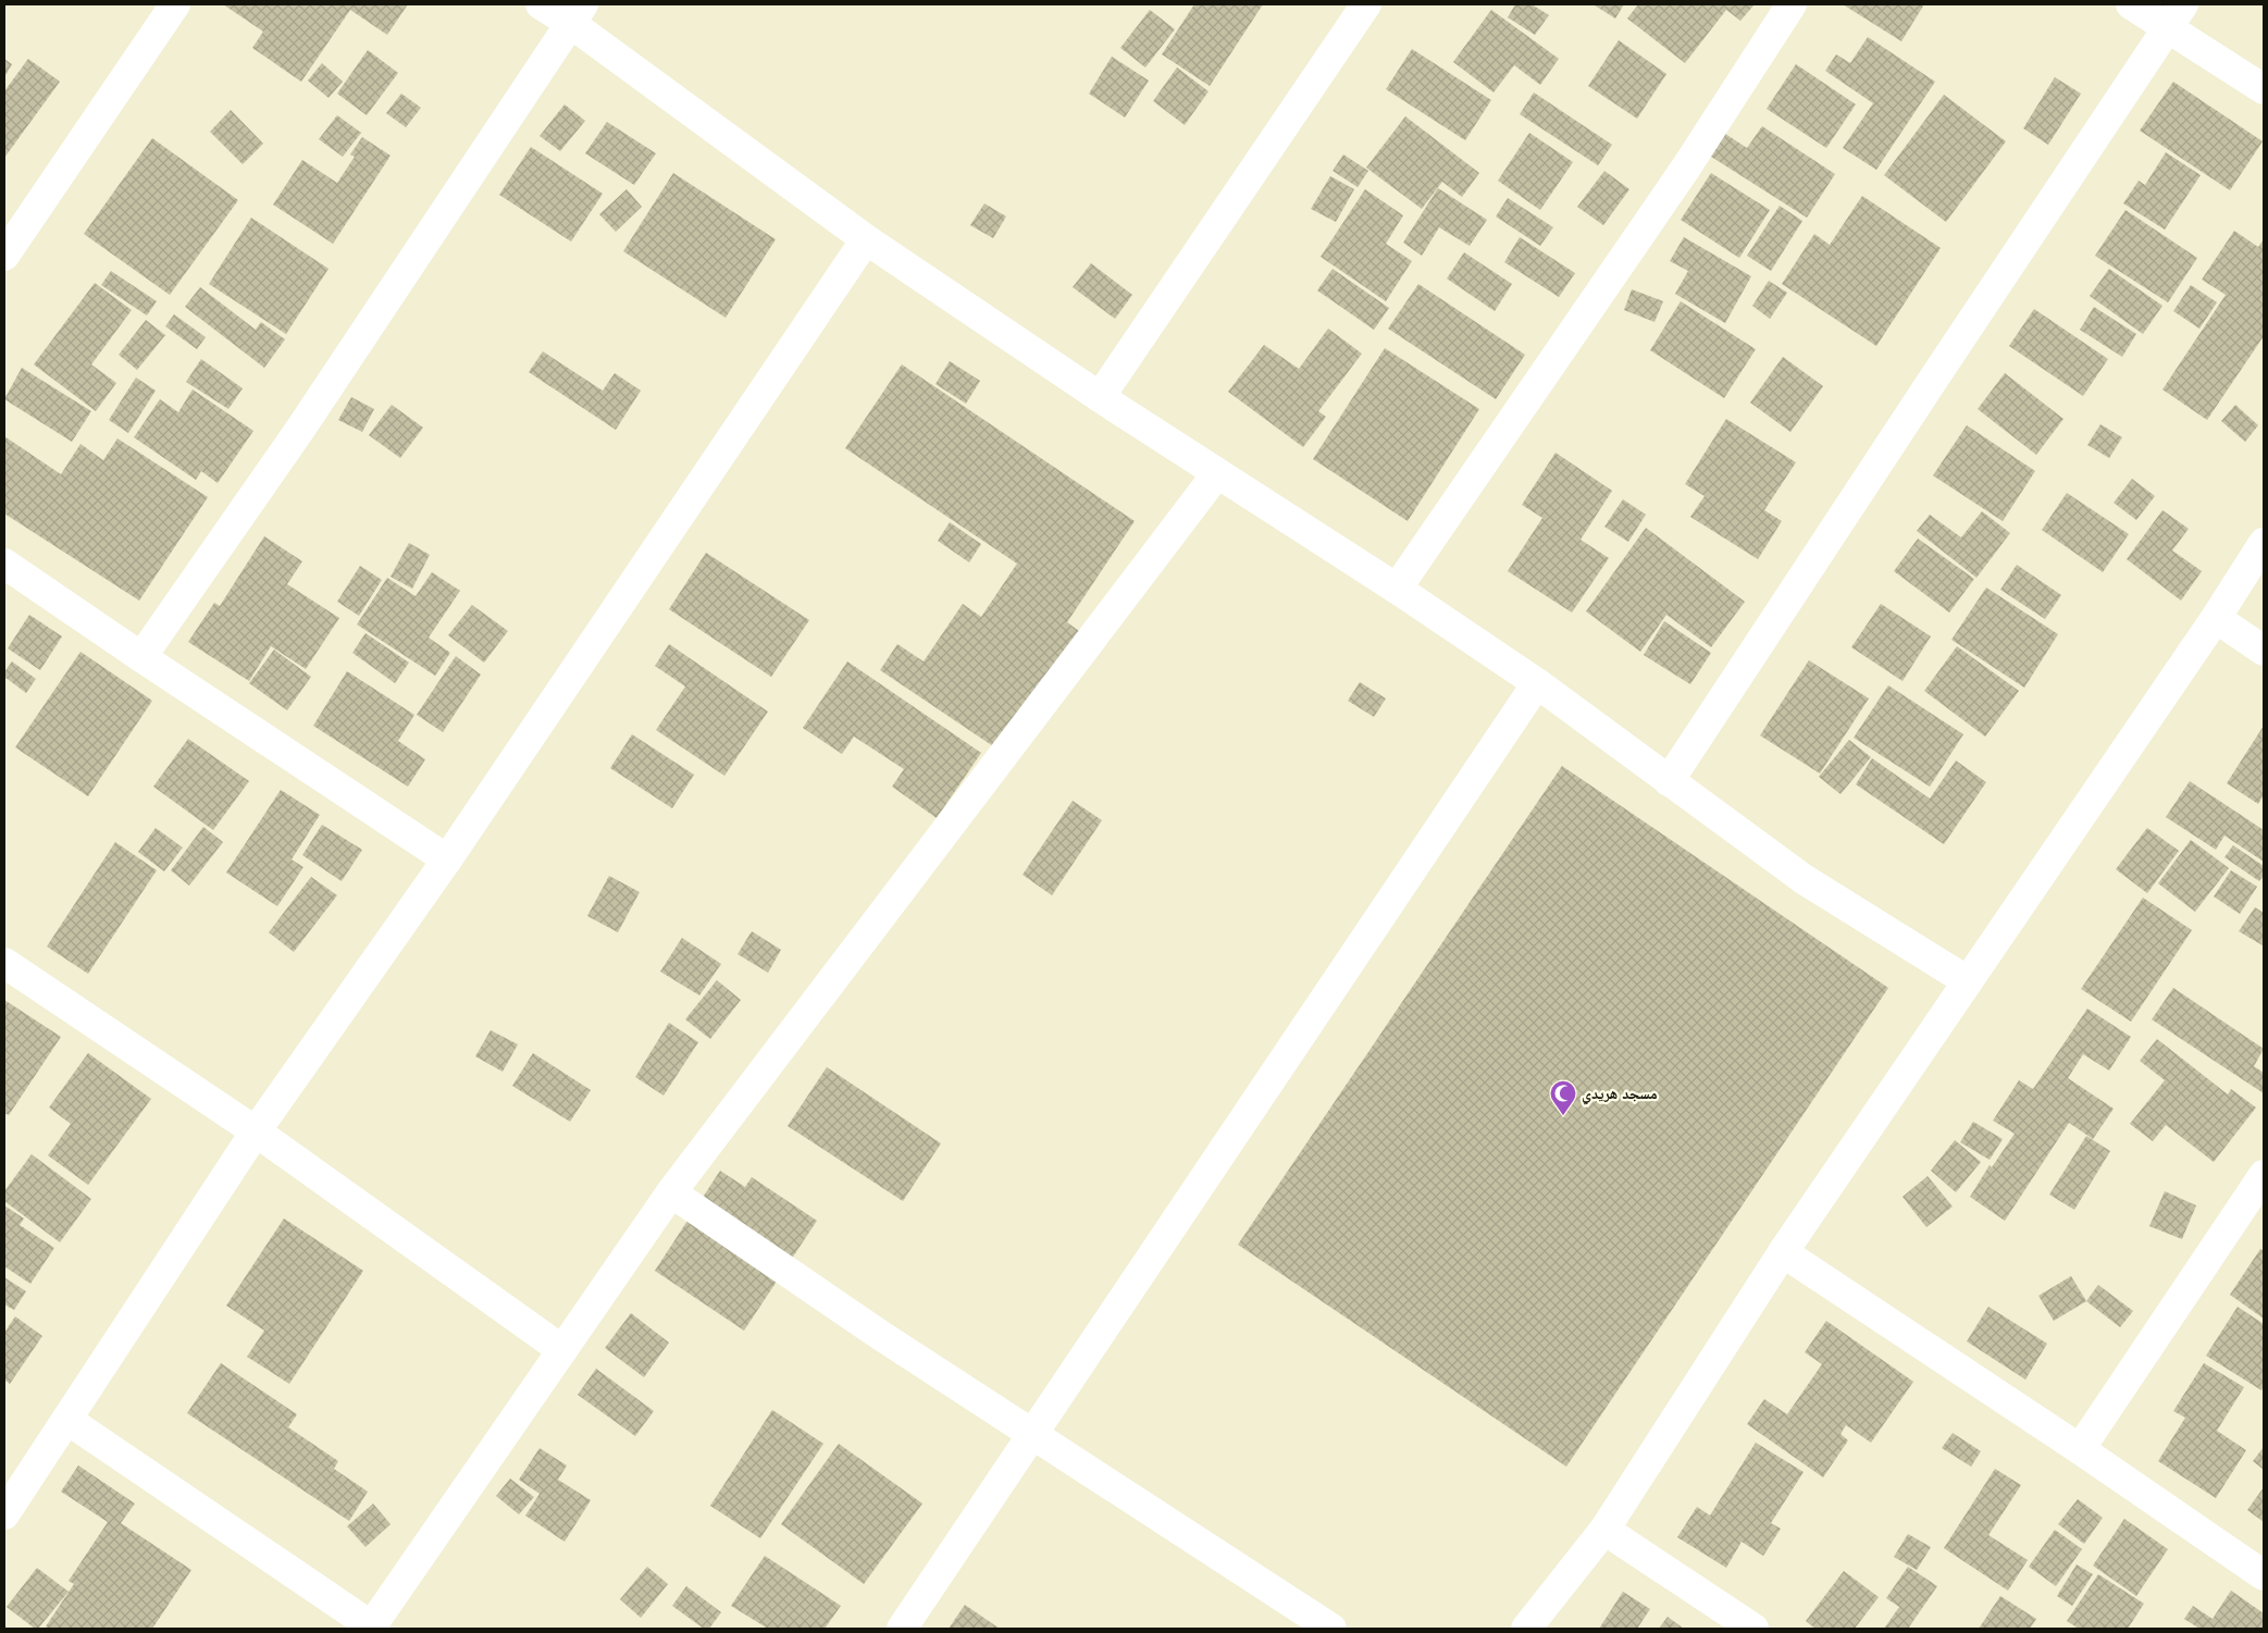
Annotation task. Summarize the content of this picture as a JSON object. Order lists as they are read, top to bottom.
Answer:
{
  "places": {
    "mosque": ["مسجد هريدي"]
  }
}
